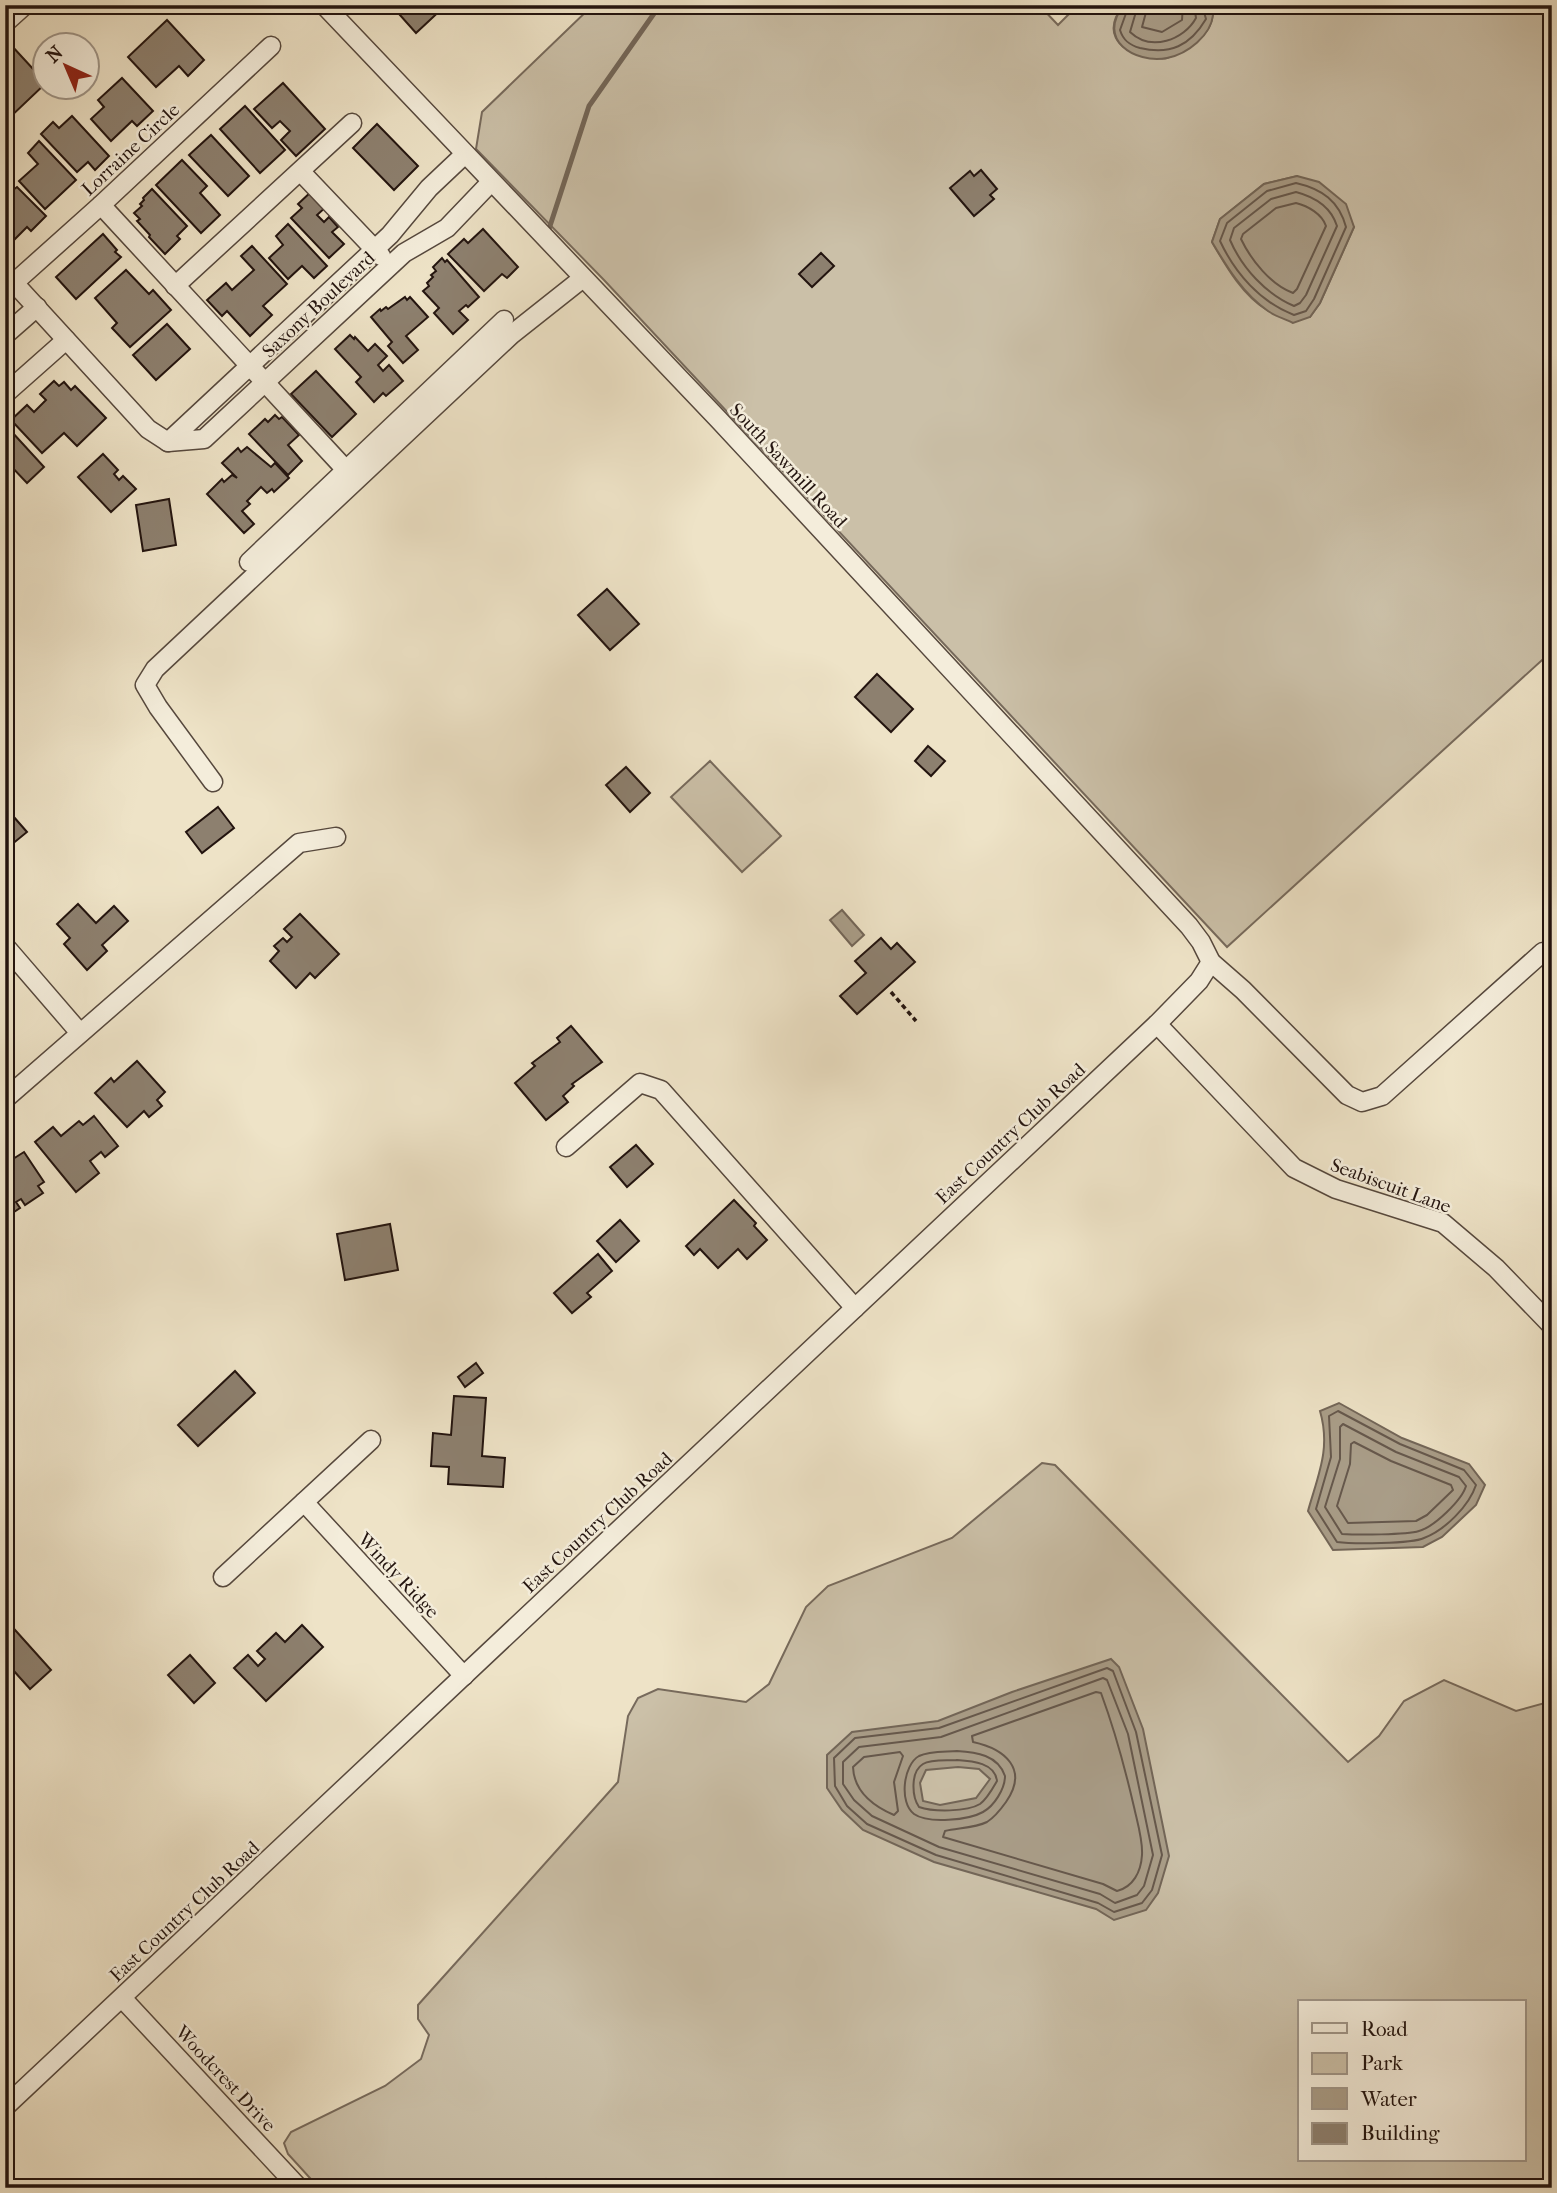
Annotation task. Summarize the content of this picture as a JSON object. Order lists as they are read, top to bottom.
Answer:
{
  "streets": {
    "street": [
      "Lorraine Circle",
      "Saxony Boulevard",
      "South Sawmill Road",
      "East Country Club Road",
      "Seabiscuit Lane",
      "Windy Ridge",
      "Woodcrest Drive"
    ]
  },
  "crossings": [
    ["Saxony Boulevard", "South Sawmill Road"],
    ["South Sawmill Road", "East Country Club Road"],
    ["East Country Club Road", "Seabiscuit Lane"],
    ["East Country Club Road", "Windy Ridge"],
    ["East Country Club Road", "Woodcrest Drive"]
  ],
  "legend": [
    "Road",
    "Park",
    "Water",
    "Building"
  ],
  "north": "top left"
}
